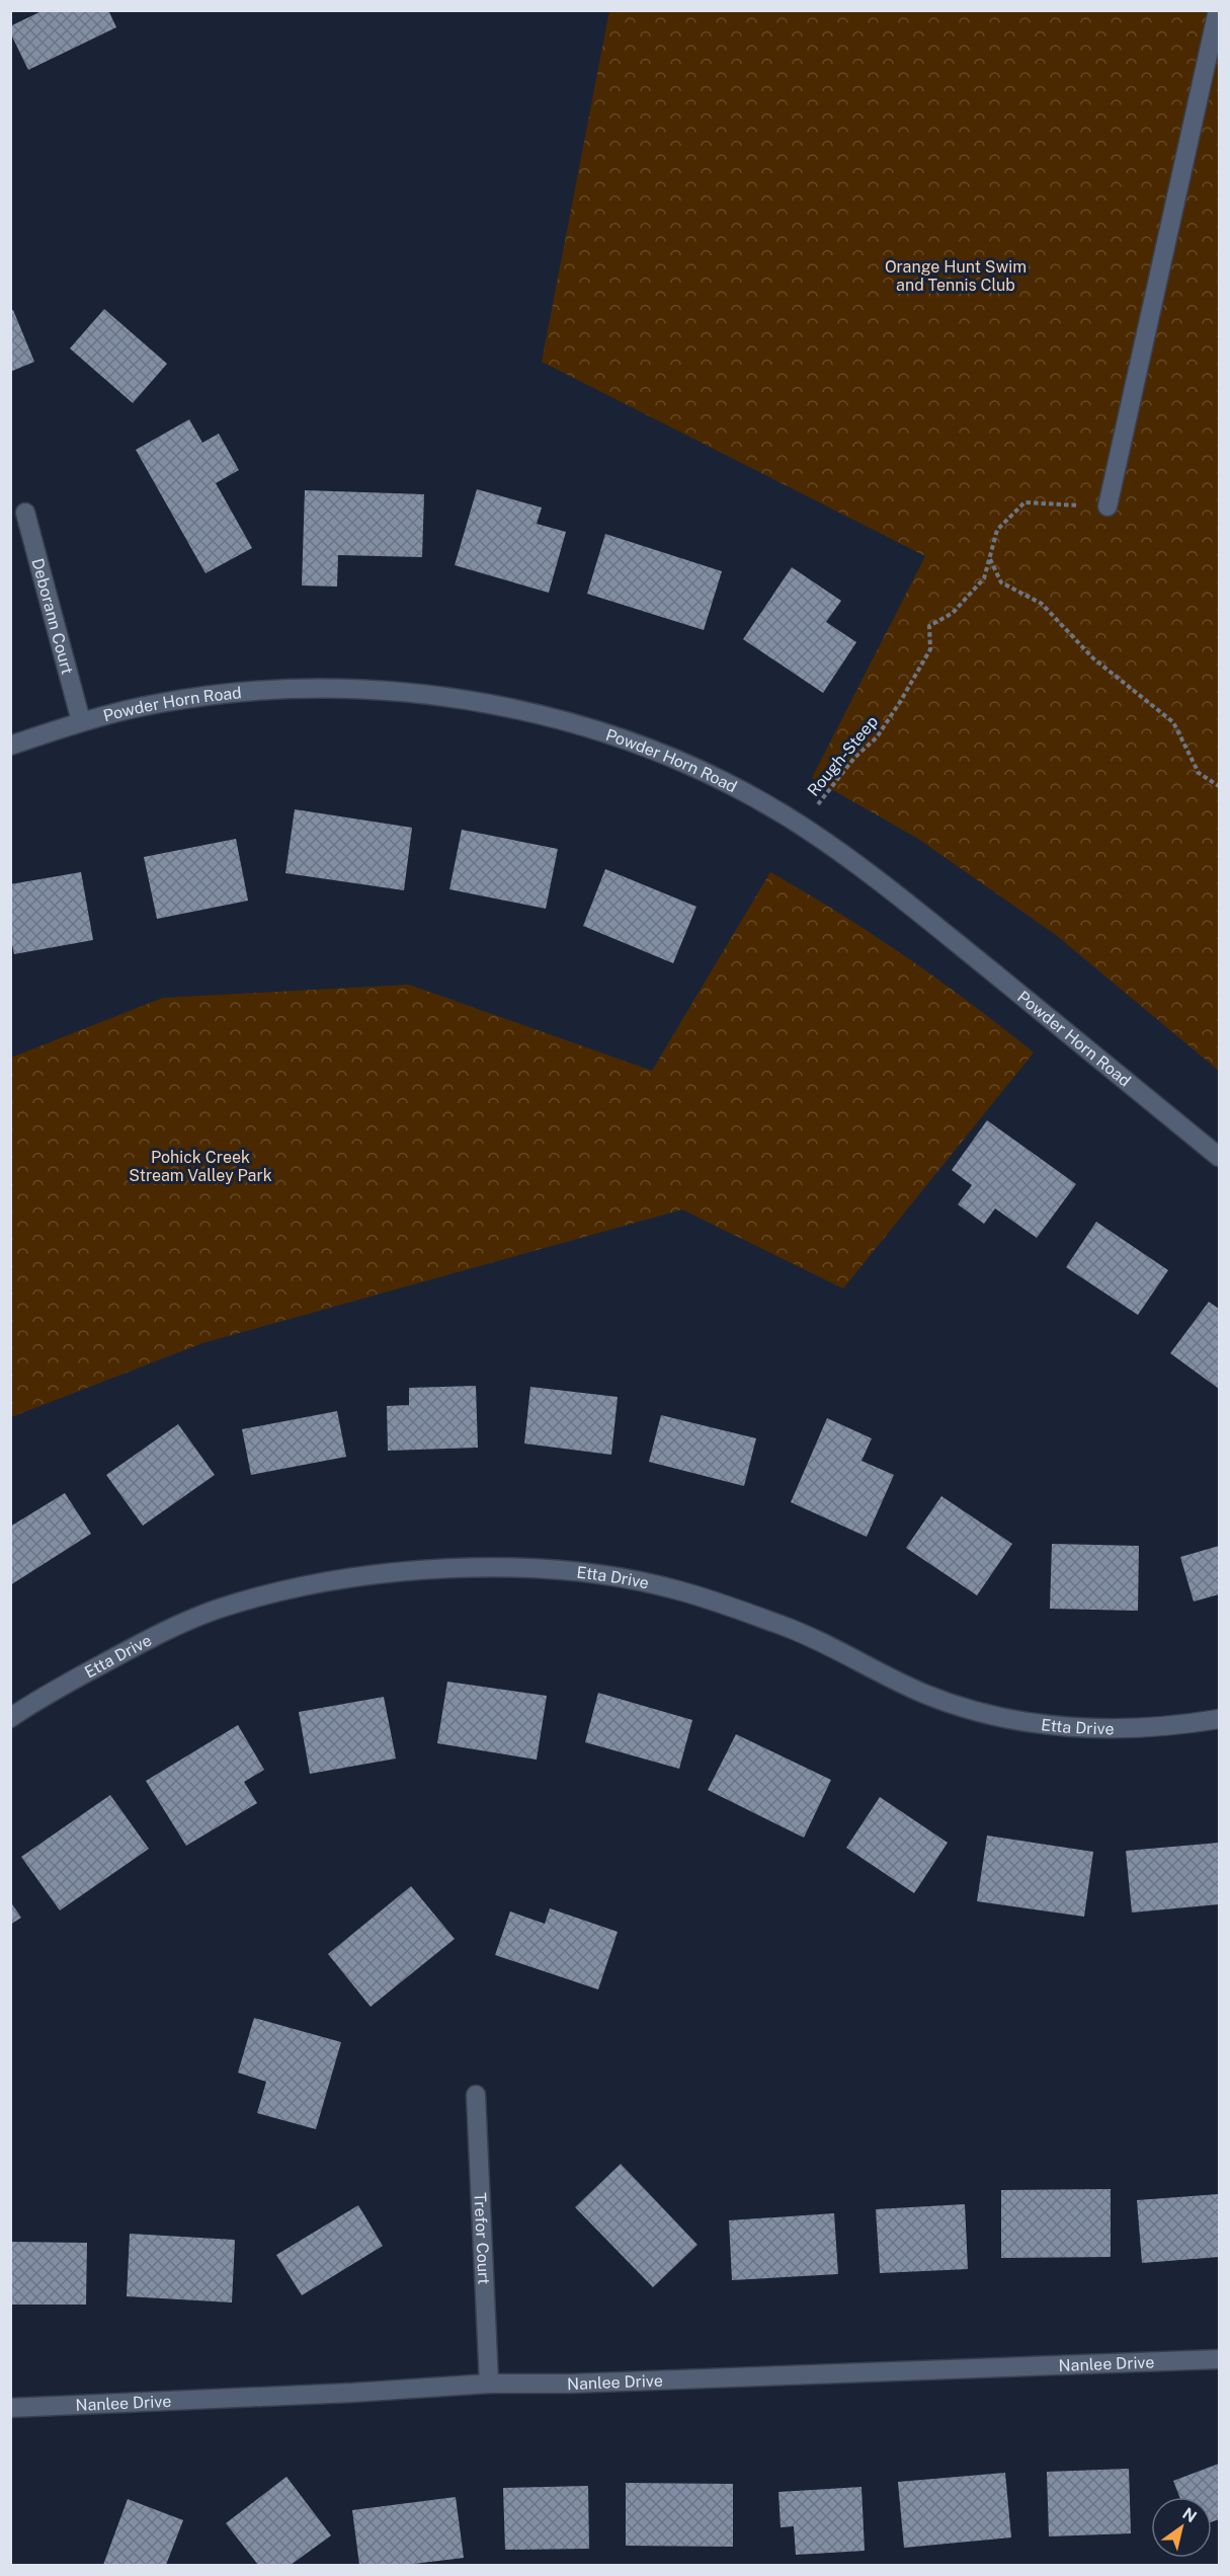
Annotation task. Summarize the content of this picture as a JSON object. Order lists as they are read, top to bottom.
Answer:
{
  "streets": {
    "street": [
      "Deborann Court",
      "Powder Horn Road",
      "Etta Drive",
      "Trefor Court",
      "Nanlee Drive"
    ],
    "path": ["Rough-Steep"]
  },
  "crossings": [
    ["Deborann Court", "Powder Horn Road"],
    ["Powder Horn Road", "Rough-Steep"],
    ["Trefor Court", "Nanlee Drive"]
  ],
  "parks": ["Orange Hunt Swim and Tennis Club", "Pohick Creek Stream Valley Park"],
  "north": "top right"
}
